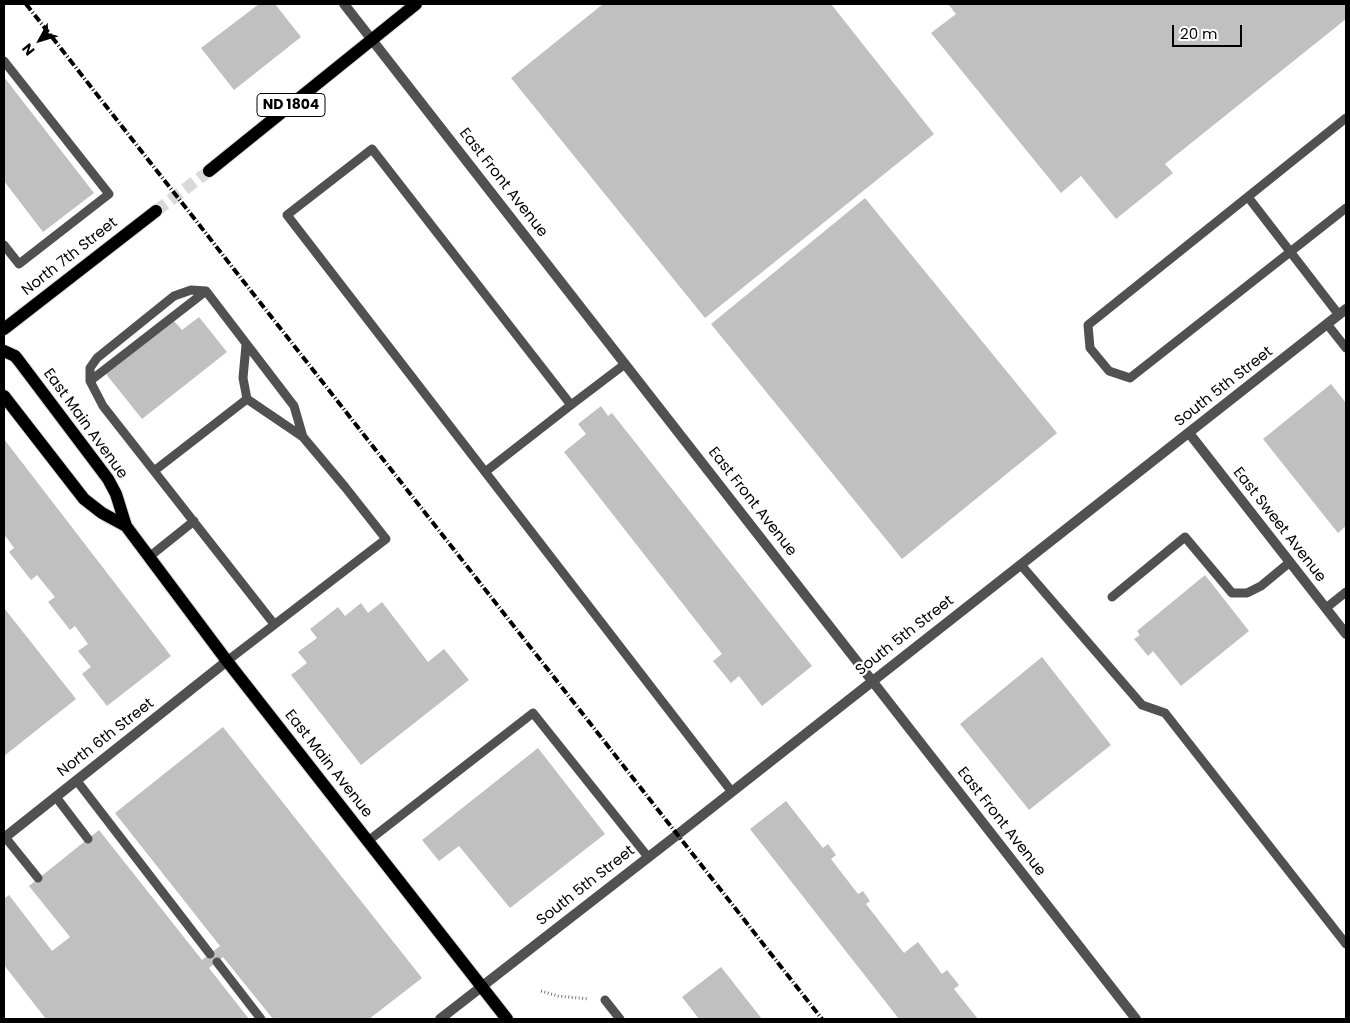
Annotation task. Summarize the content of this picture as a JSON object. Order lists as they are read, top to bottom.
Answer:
{
  "streets": {
    "main road": ["ND 1804", "North 7th Street", "East Main Avenue"],
    "street": [
      "East Front Avenue",
      "South 5th Street",
      "East Sweet Avenue",
      "North 6th Street"
    ]
  },
  "crossings": [
    ["ND 1804", "East Front Avenue"],
    ["East Front Avenue", "South 5th Street"],
    ["South 5th Street", "East Main Avenue"],
    ["South 5th Street", "East Sweet Avenue"],
    ["East Main Avenue", "North 6th Street"]
  ],
  "scale_bar": "20 m",
  "north": "bottom left"
}
